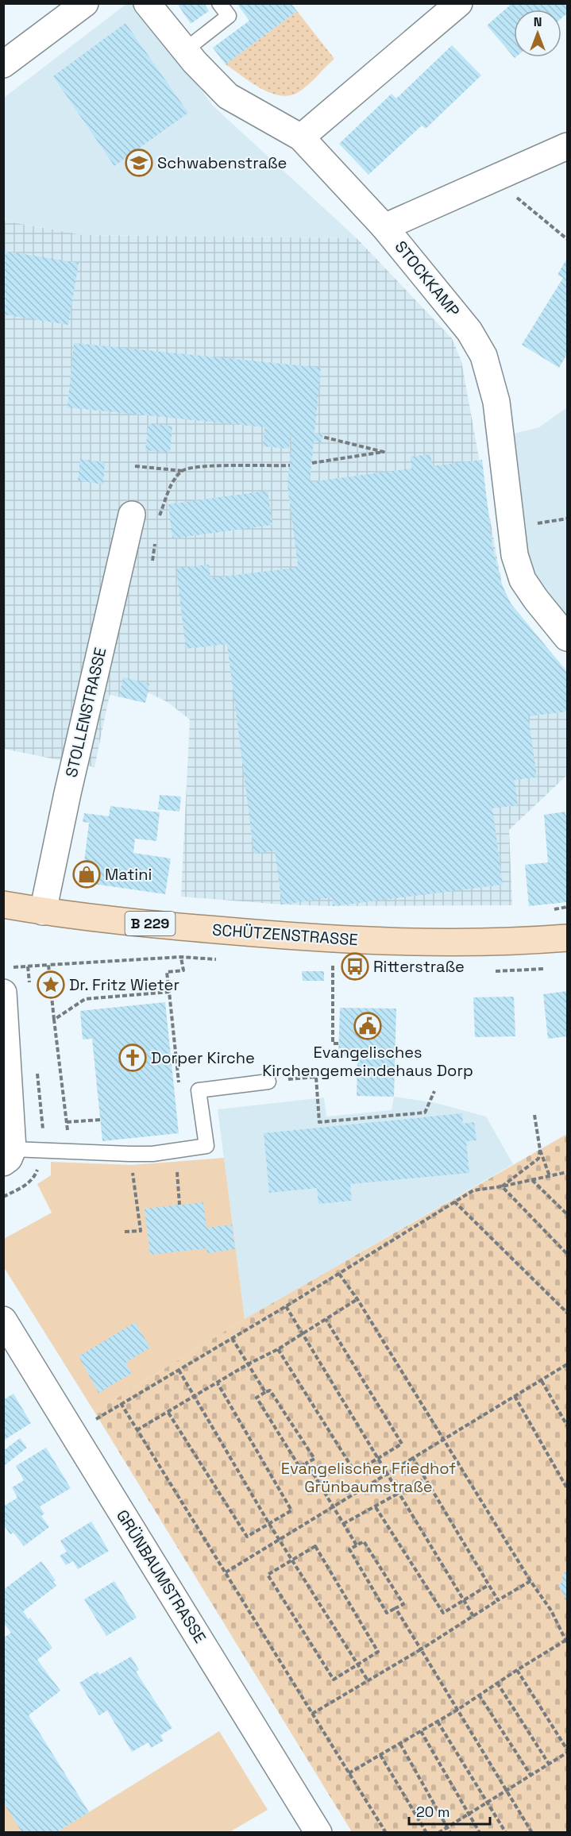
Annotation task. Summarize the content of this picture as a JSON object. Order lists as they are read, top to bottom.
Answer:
{
  "streets": {
    "main road": ["B 229", "SCHÜTZENSTRASSE"],
    "street": ["STOCKKAMP", "STOLLENSTRASSE", "GRÜNBAUMSTRASSE"]
  },
  "crossings": [
    ["STOLLENSTRASSE", "SCHÜTZENSTRASSE"]
  ],
  "parks": ["Evangelischer Friedhof Grünbaumstraße"],
  "places": {
    "school or university": ["Schwabenstraße"],
    "shop": ["Matini"],
    "bus stop": ["Ritterstraße"],
    "place": ["Dr. Fritz Wieter"],
    "public building": ["Evangelisches Kirchengemeindehaus Dorp"],
    "church": ["Dorper Kirche"]
  },
  "scale_bar": "20 m",
  "north": "top"
}
